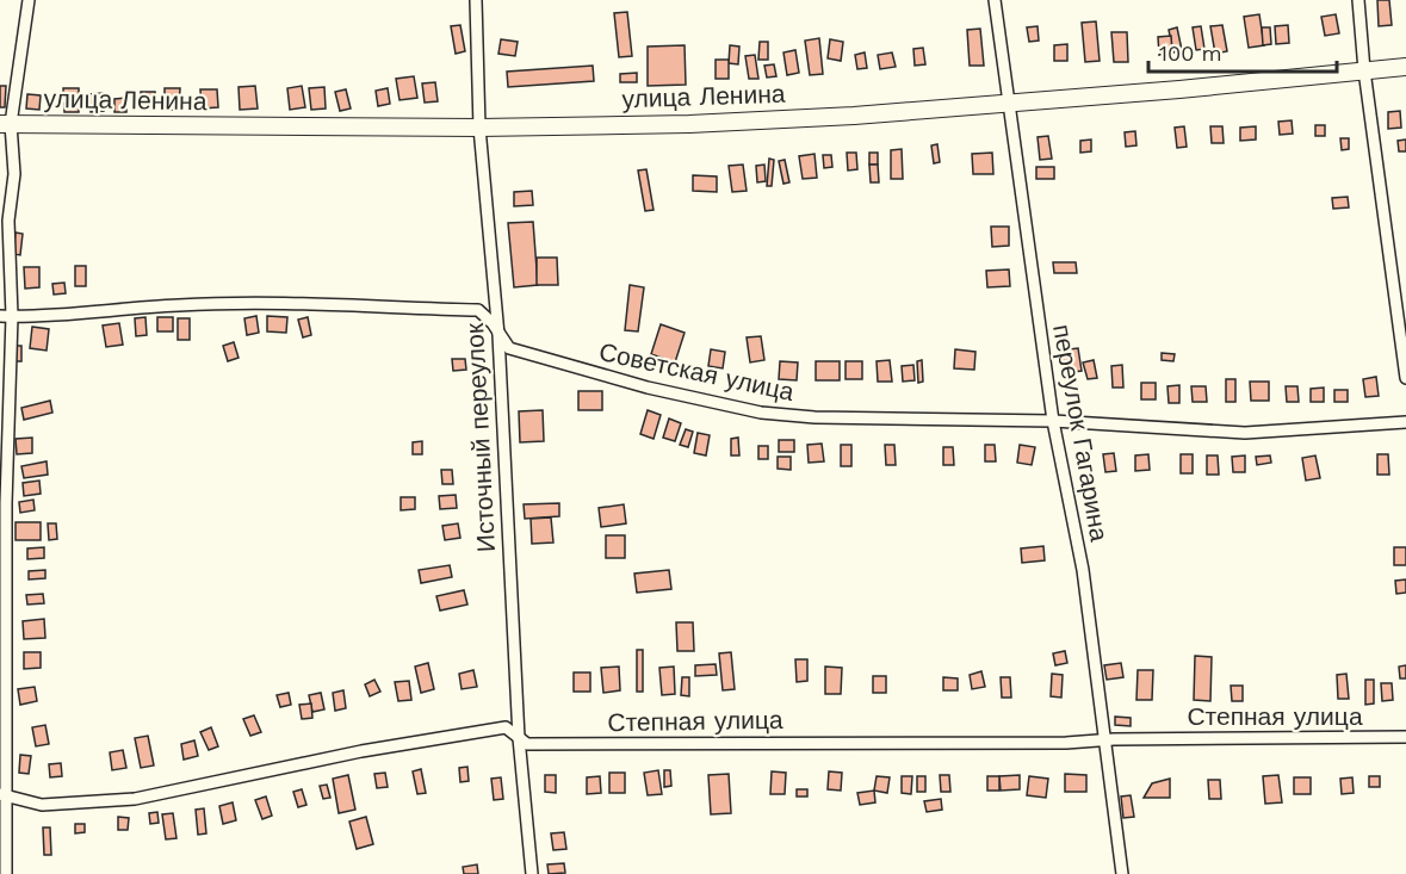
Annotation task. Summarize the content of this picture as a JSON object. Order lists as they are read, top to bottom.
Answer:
{
  "streets": {
    "street": [
      "улица Ленина",
      "Советская улица",
      "переулок Гагарина",
      "Источный переулок",
      "Степная улица"
    ]
  },
  "crossings": [
    ["улица Ленина", "переулок Гагарина"],
    ["улица Ленина", "Источный переулок"],
    ["Советская улица", "переулок Гагарина"],
    ["Советская улица", "Источный переулок"],
    ["переулок Гагарина", "Степная улица"],
    ["Источный переулок", "Степная улица"]
  ],
  "scale_bar": "100 m"
}
